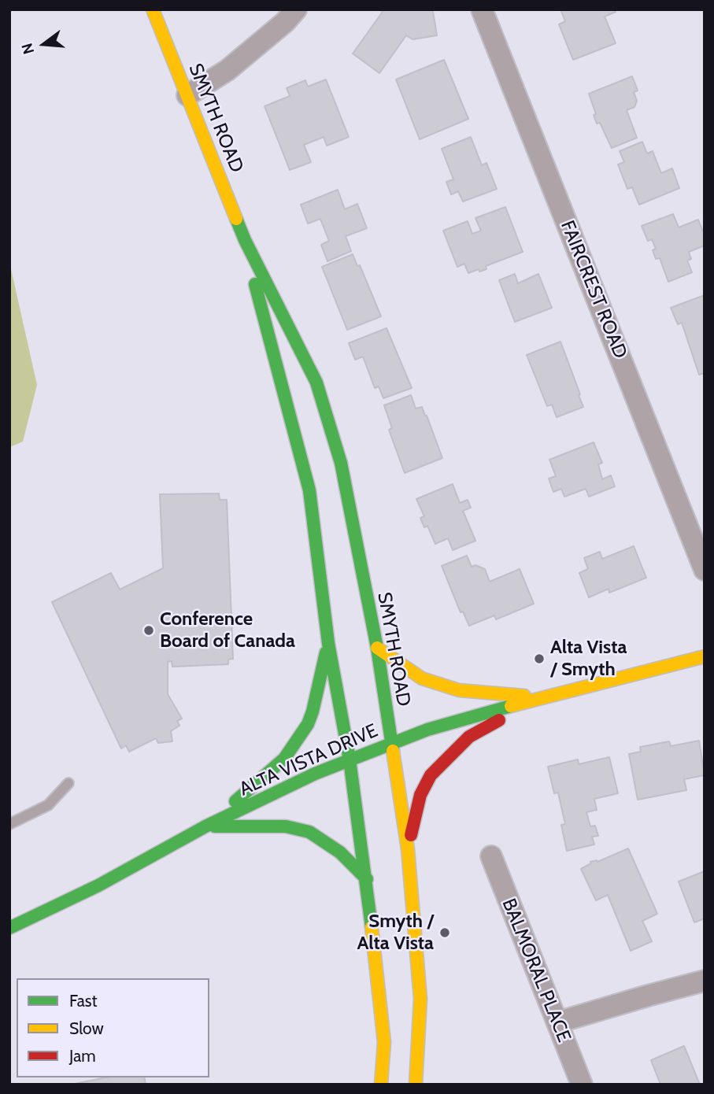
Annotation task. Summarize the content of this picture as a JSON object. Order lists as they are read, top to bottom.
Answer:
{
  "streets": {
    "main road": ["SMYTH ROAD", "ALTA VISTA DRIVE"],
    "street": ["FAIRCREST ROAD", "BALMORAL PLACE"]
  },
  "crossings": [
    ["SMYTH ROAD", "ALTA VISTA DRIVE"]
  ],
  "places": ["Conference Board of Canada", "Alta Vista / Smyth", "Smyth / Alta Vista"],
  "legend": ["Fast", "Slow", "Jam"],
  "north": "left"
}
